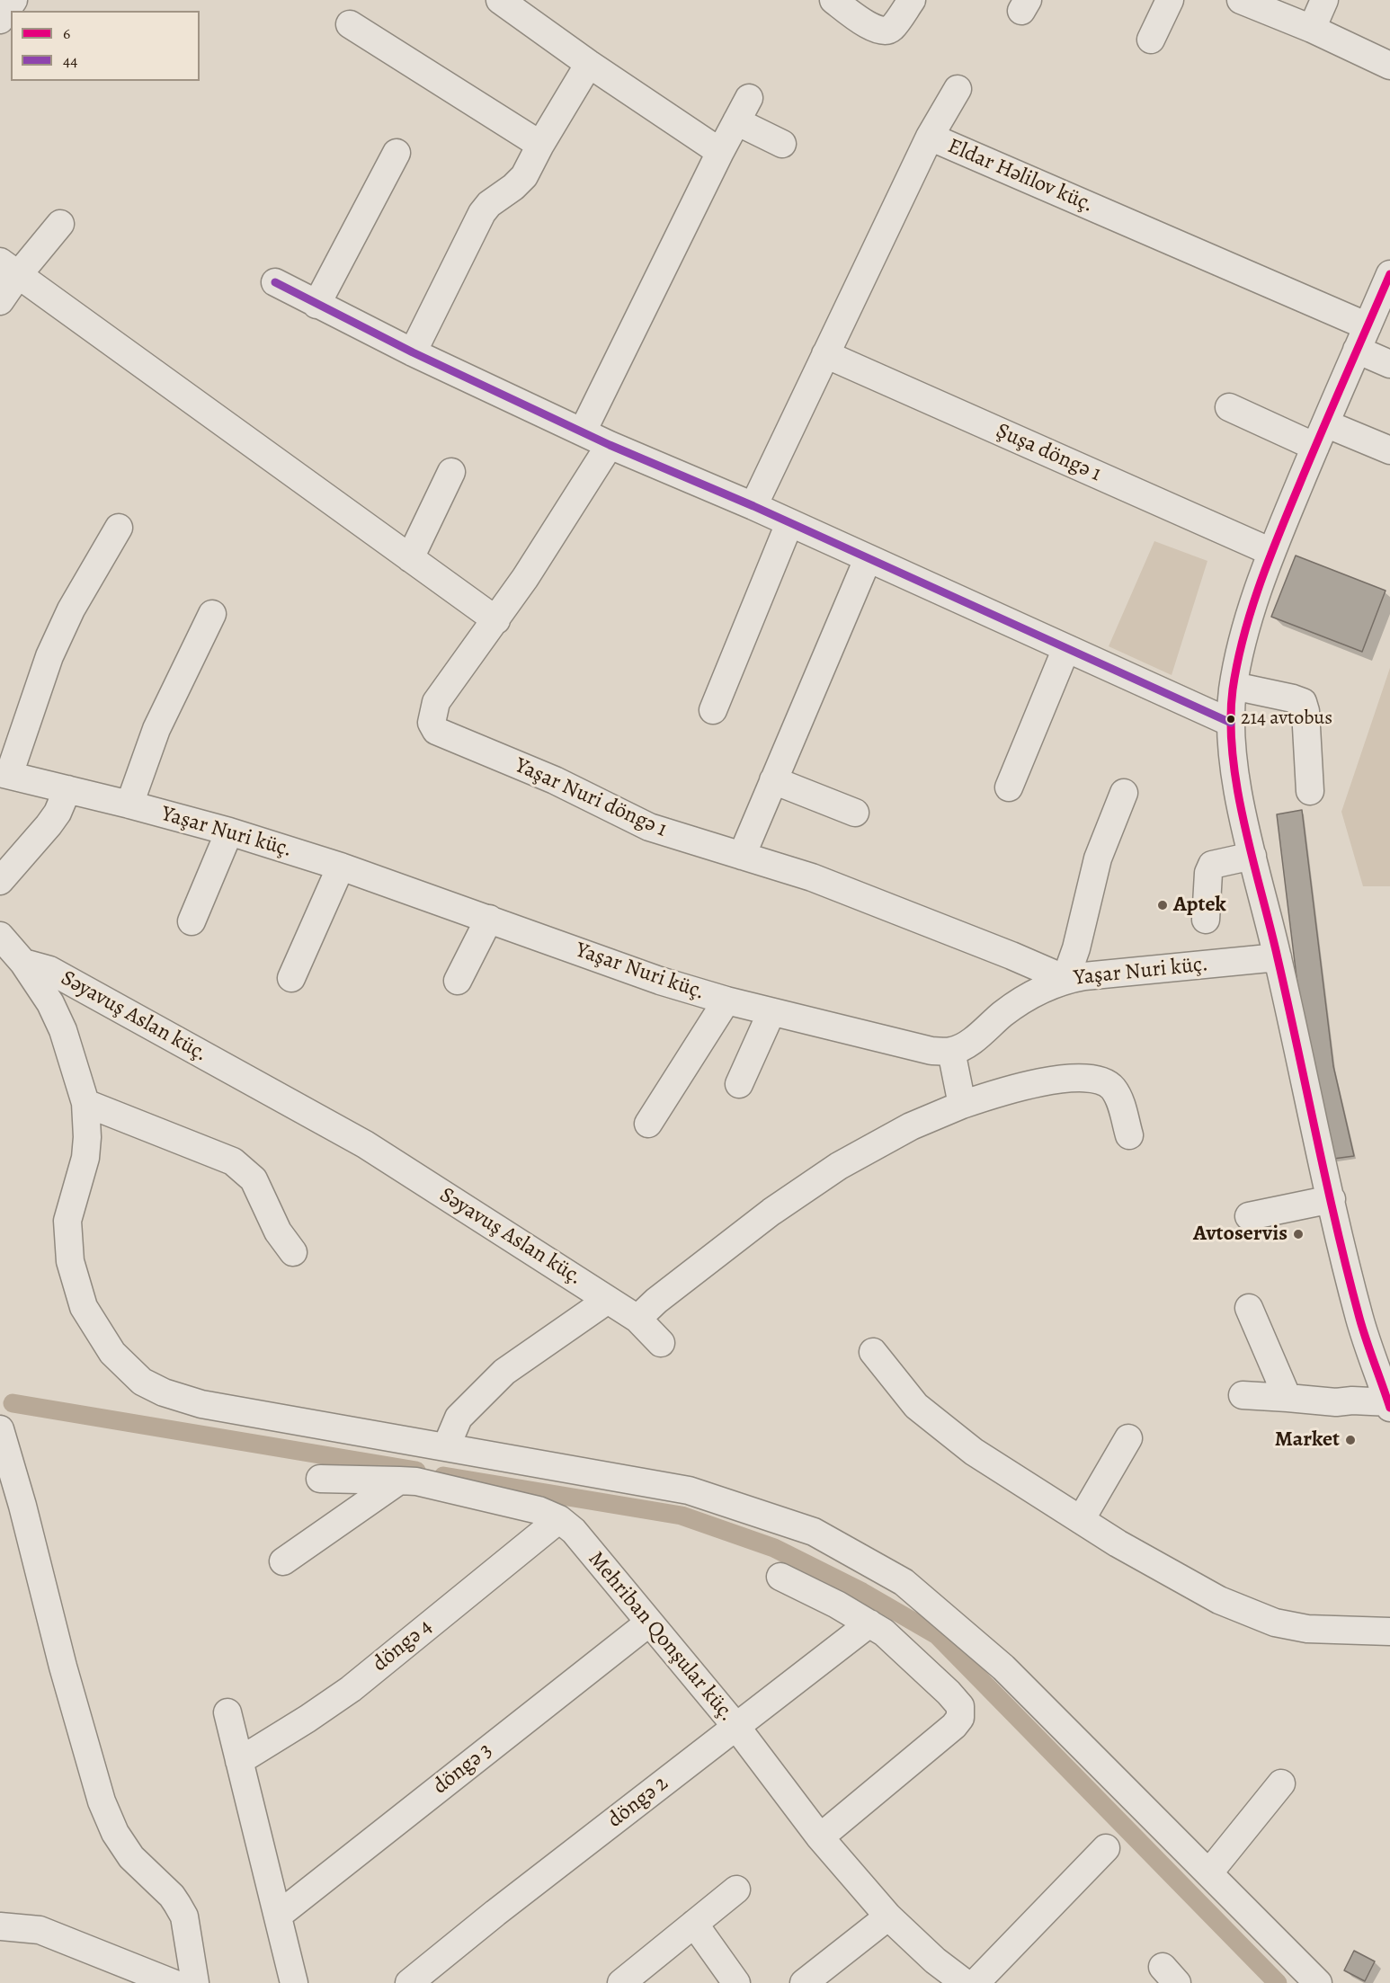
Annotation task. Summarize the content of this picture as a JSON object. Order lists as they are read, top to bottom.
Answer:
{
  "streets": {
    "street": [
      "Eldar Həlilov küç.",
      "Şuşa döngə 1",
      "Yaşar Nuri döngə 1",
      "Yaşar Nuri küç.",
      "Səyavuş Aslan küç.",
      "Mehriban Qonşular küç.",
      "döngə 4",
      "döngə 3",
      "döngə 2"
    ]
  },
  "crossings": [
    ["Eldar Həlilov küç.", "Şuşa döngə 1"],
    ["Yaşar Nuri döngə 1", "Yaşar Nuri küç."],
    ["Mehriban Qonşular küç.", "döngə 4"],
    ["Mehriban Qonşular küç.", "döngə 3"],
    ["Mehriban Qonşular küç.", "döngə 2"]
  ],
  "places": [
    "214 avtobus",
    "Aptek",
    "Avtoservis",
    "Market"
  ],
  "lines": ["transit line 6", "transit line 44"],
  "legend": ["6", "44"]
}
